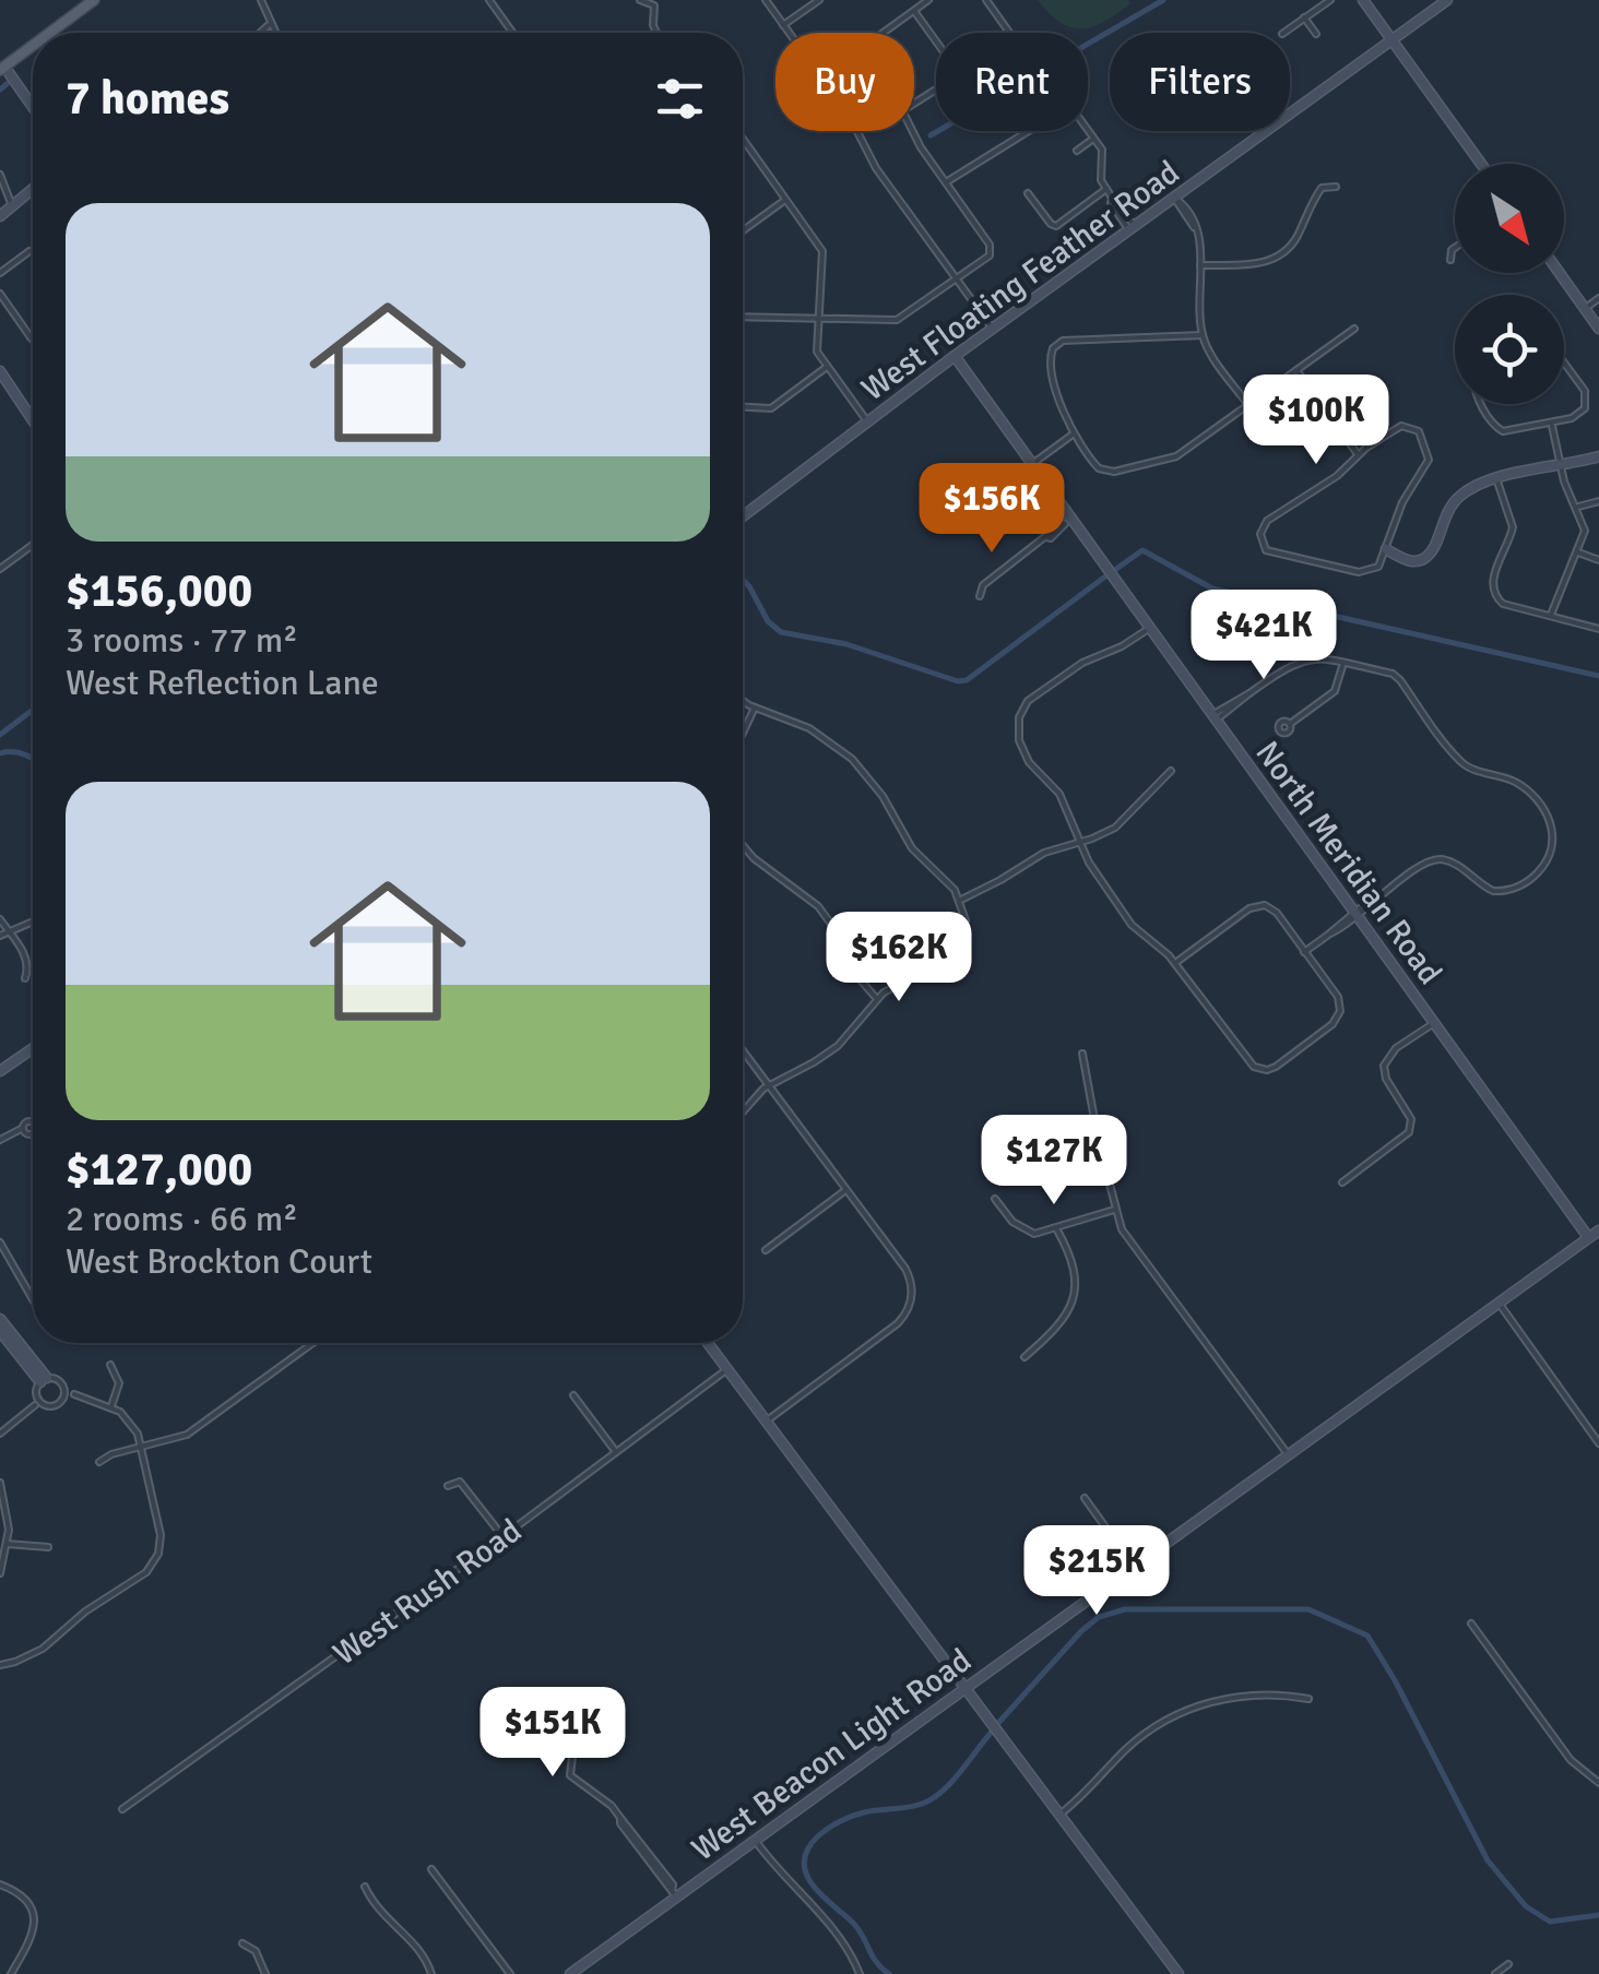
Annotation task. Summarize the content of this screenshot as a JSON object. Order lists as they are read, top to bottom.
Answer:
{
  "streets": {
    "street": [
      "West Floating Feather Road",
      "North Meridian Road",
      "West Rush Road",
      "West Beacon Light Road"
    ]
  },
  "crossings": [
    ["West Floating Feather Road", "North Meridian Road"],
    ["North Meridian Road", "West Beacon Light Road"]
  ],
  "north": "bottom right",
  "page": {
    "chip": ["Buy", "Rent", "Filters"],
    "heading": "7 homes",
    "list": [
      {
        "name": "$156,000",
        "note": "3 rooms · 77 m² · West Reflection Lane"
      },
      {
        "name": "$127,000",
        "note": "2 rooms · 66 m² · West Brockton Court"
      }
    ],
    "price": [
      "$100K",
      "$156K",
      "$421K",
      "$162K",
      "$127K",
      "$215K",
      "$151K"
    ]
  }
}
